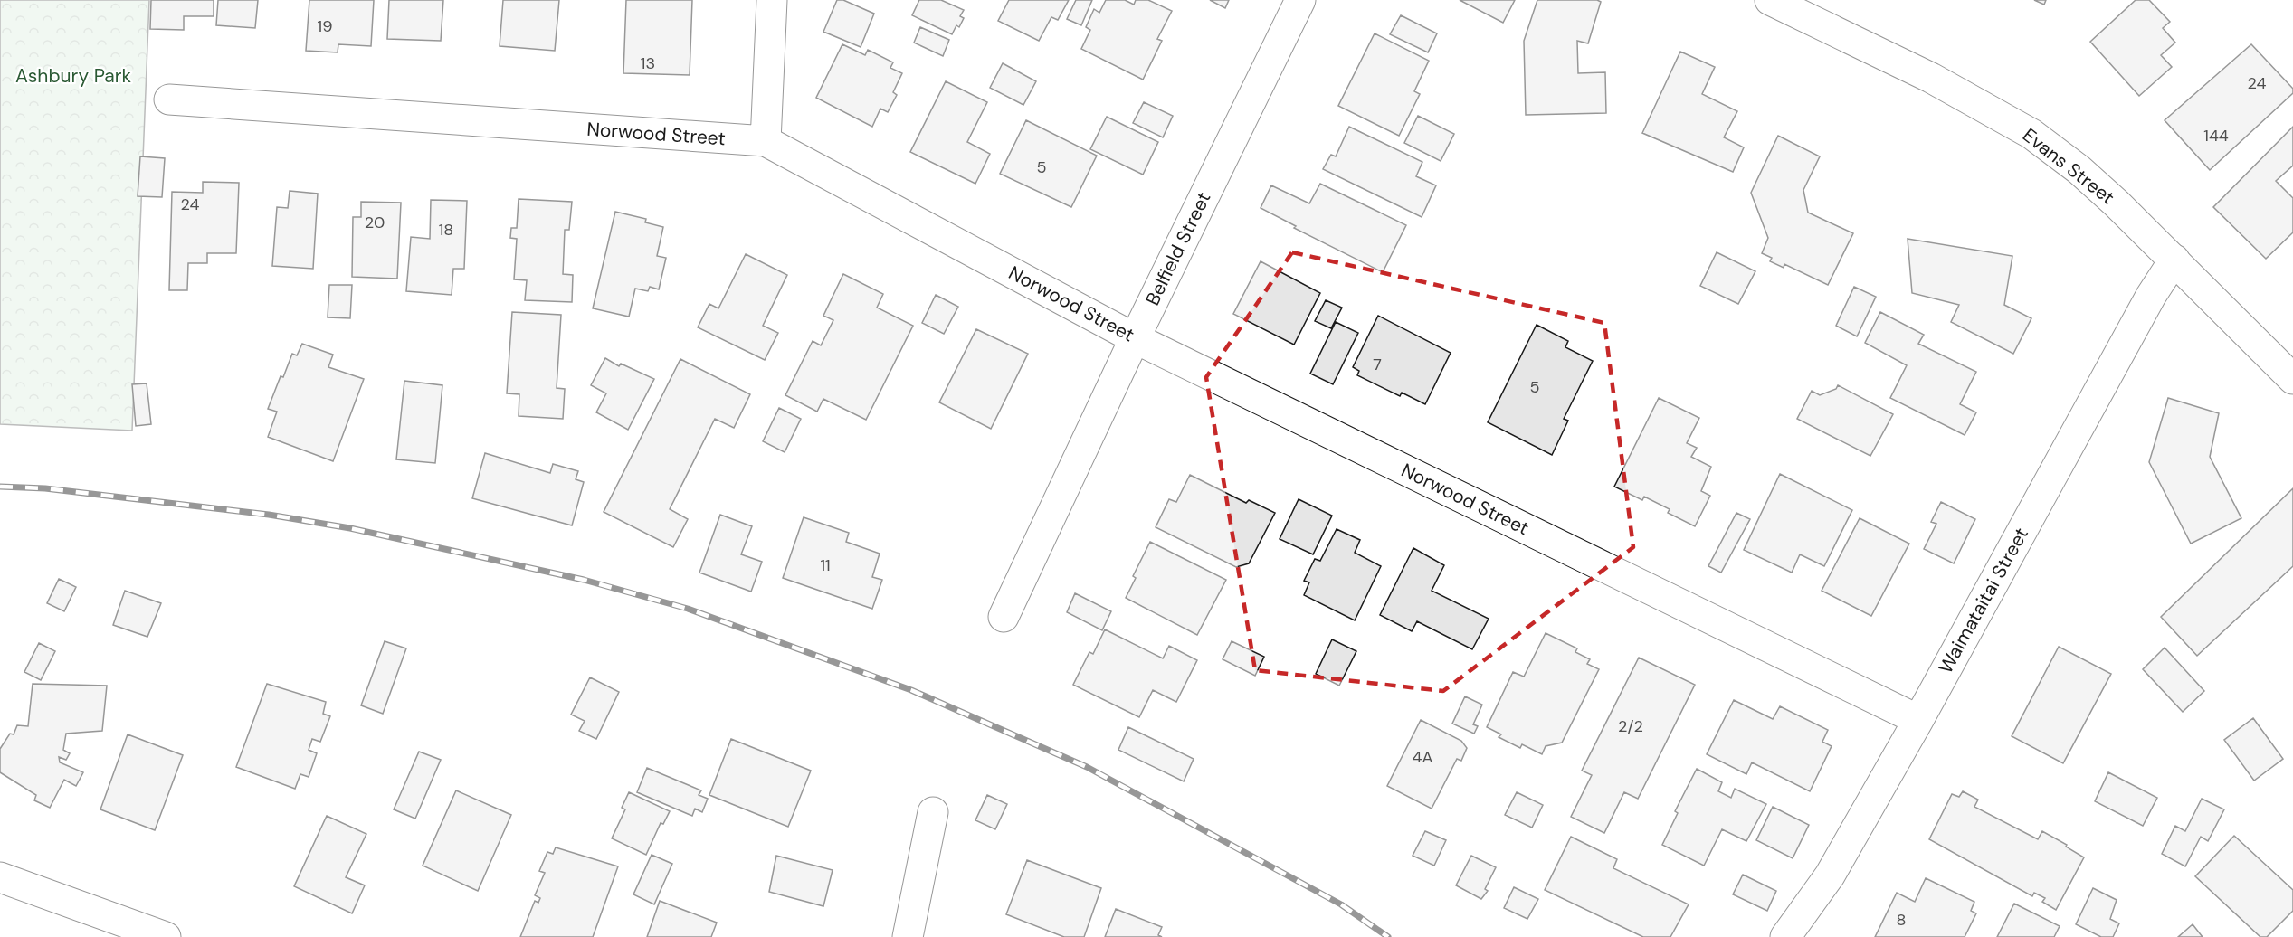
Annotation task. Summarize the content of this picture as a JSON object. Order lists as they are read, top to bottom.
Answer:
{
  "streets": {
    "main road": [
      "Norwood Street",
      "Evans Street",
      "Belfield Street",
      "Waimataitai Street"
    ]
  },
  "crossings": [
    ["Norwood Street", "Belfield Street"],
    ["Norwood Street", "Waimataitai Street"],
    ["Evans Street", "Waimataitai Street"]
  ],
  "parks": ["Ashbury Park"],
  "house_numbers": [
    "19",
    "13",
    "24",
    "144",
    "5",
    "24",
    "20",
    "18",
    "7",
    "5",
    "11",
    "2/2",
    "4A",
    "8"
  ]
}
